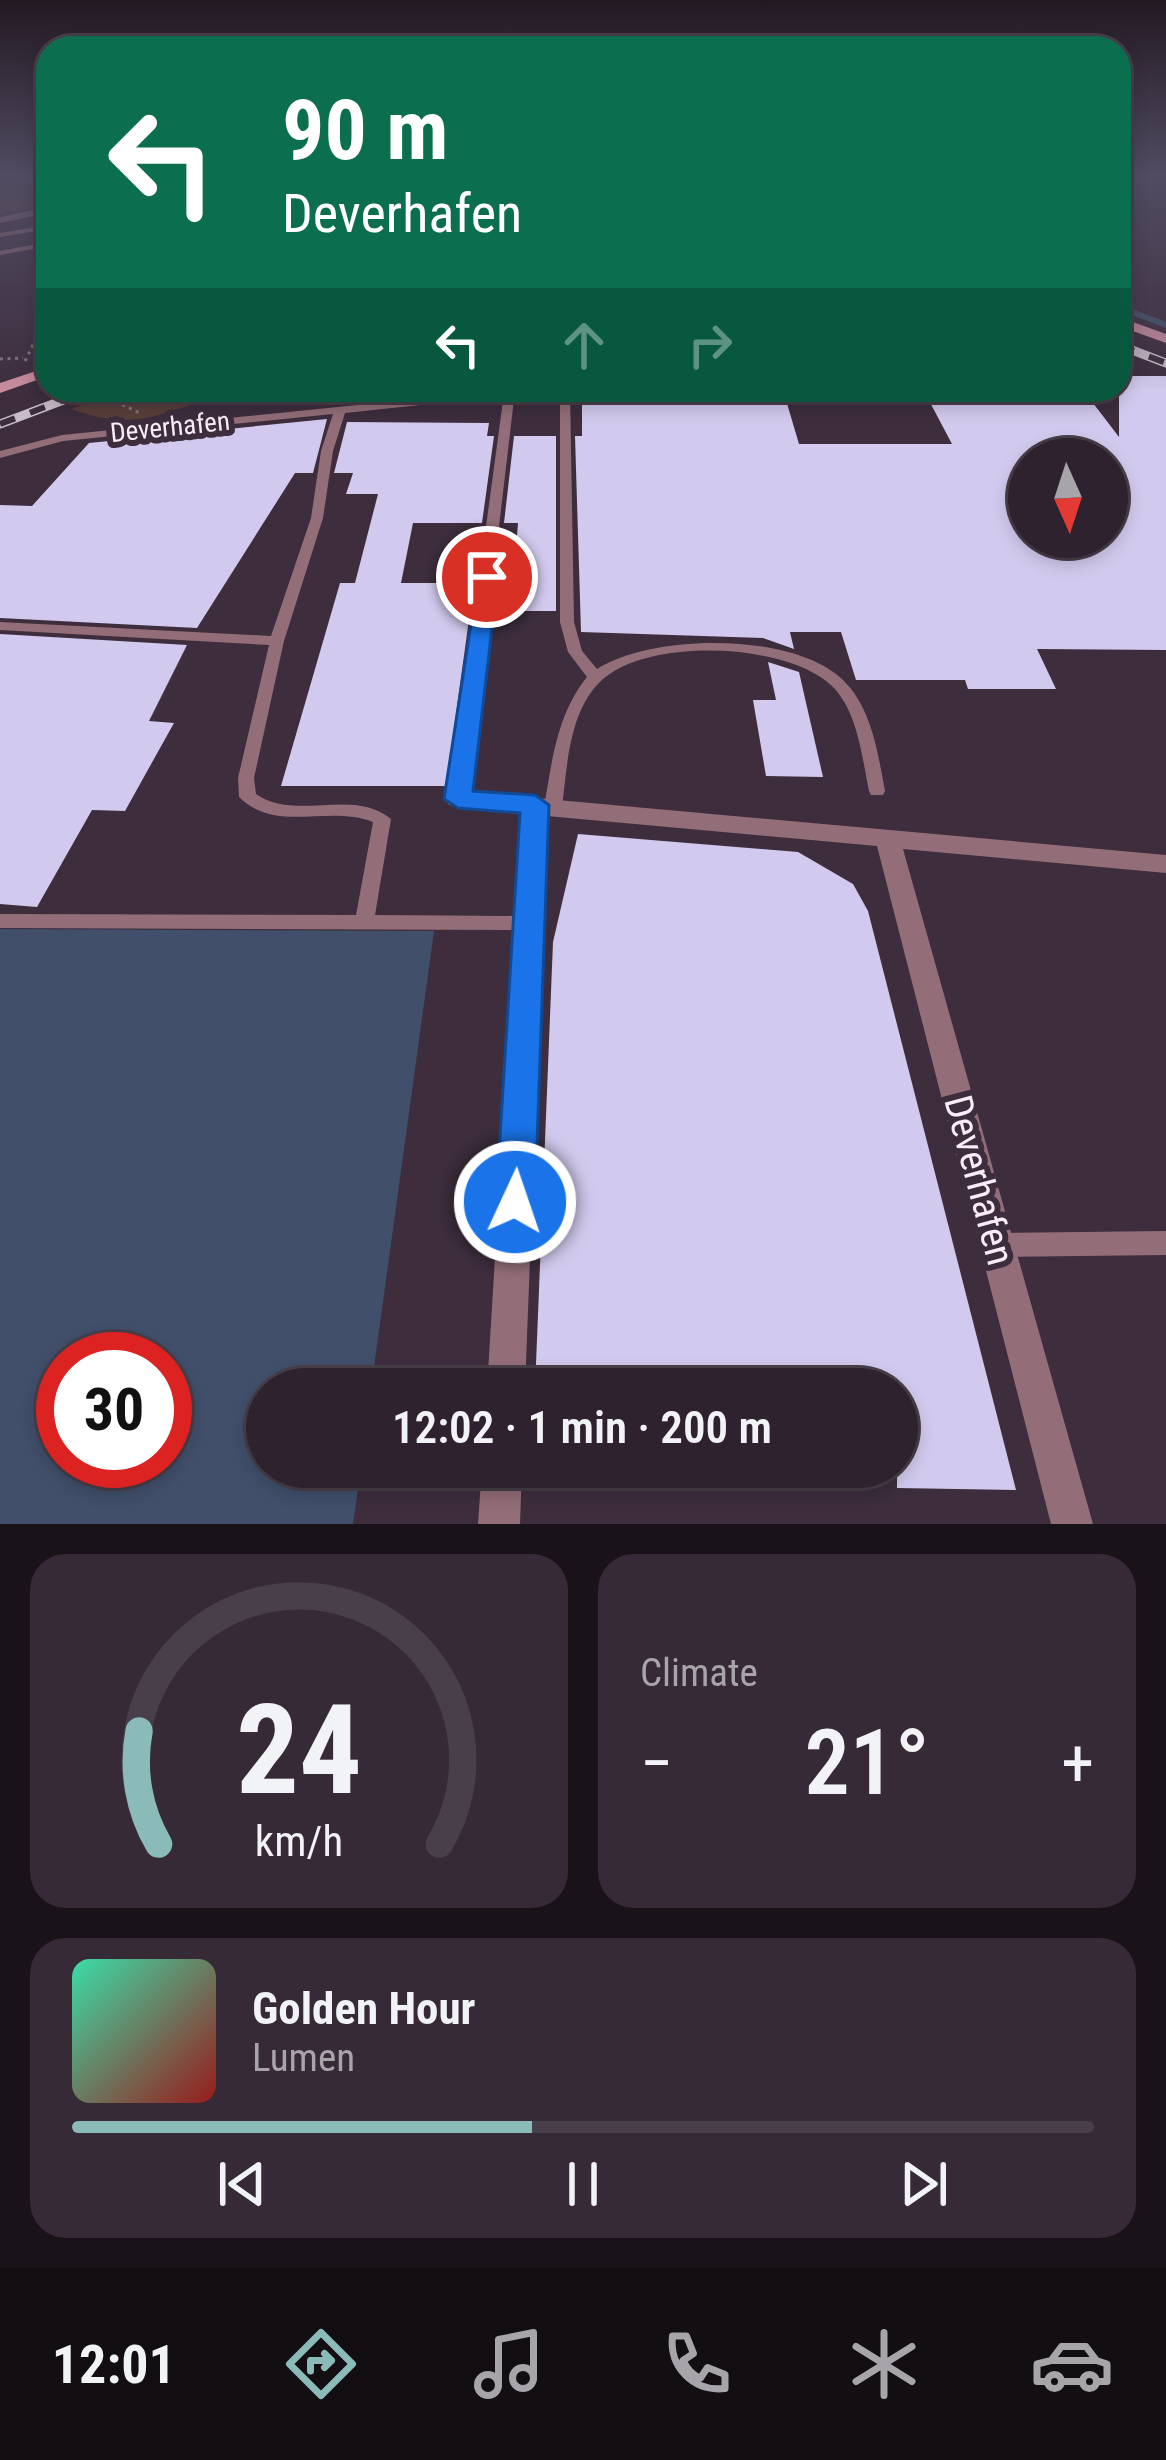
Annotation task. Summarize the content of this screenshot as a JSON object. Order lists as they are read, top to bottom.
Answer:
{
  "streets": {
    "street": ["Deverhafen"]
  },
  "north": "bottom",
  "page": {
    "turn": ["90 m", "Deverhafen"],
    "limit": "30",
    "trip": "12:02 · 1 min · 200 m",
    "tile": "Climate",
    "heat": ["−", "21°", "+"],
    "song": ["Golden Hour", "Lumen"],
    "tabs": "12:01",
    "gauge": ["24", "km/h"]
  }
}
